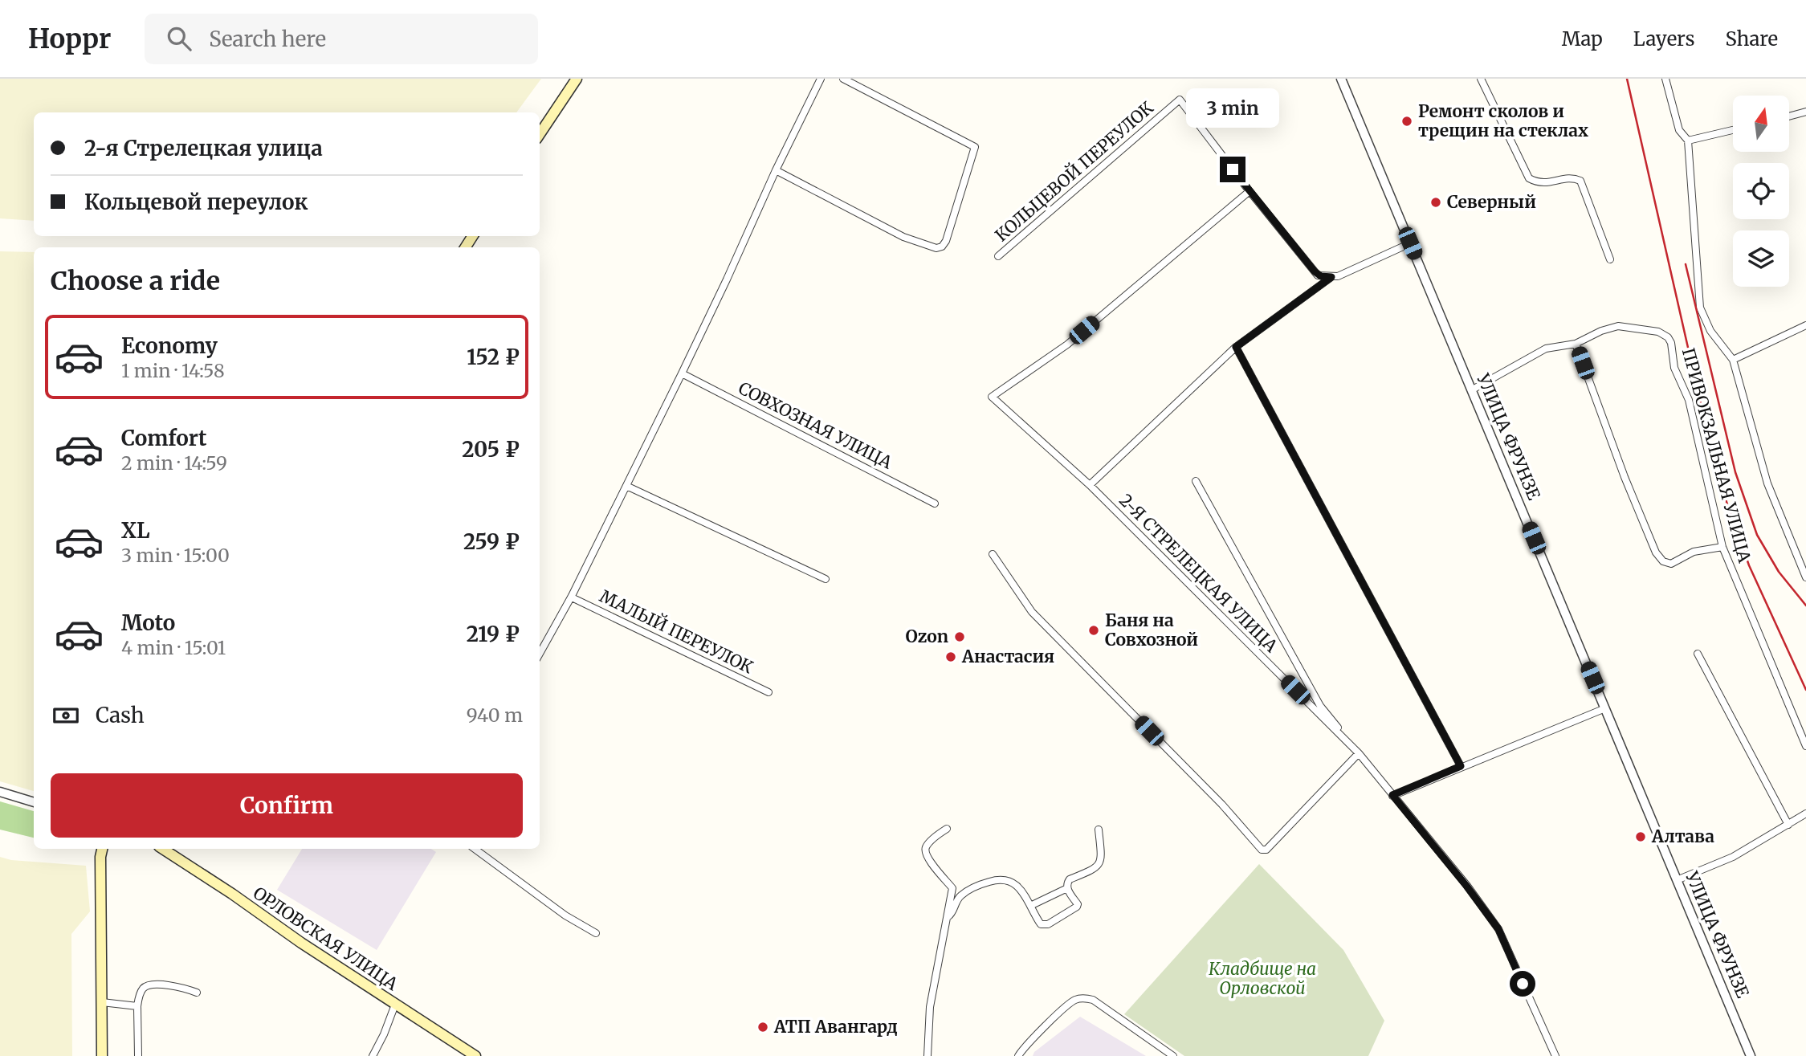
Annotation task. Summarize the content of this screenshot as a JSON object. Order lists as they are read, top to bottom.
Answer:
{
  "streets": {
    "main road": ["ОРЛОВСКАЯ УЛИЦА"],
    "street": [
      "КОЛЬЦЕВОЙ ПЕРЕУЛОК",
      "СОВХОЗНАЯ УЛИЦА",
      "УЛИЦА ФРУНЗЕ",
      "ПРИВОКЗАЛЬНАЯ УЛИЦА",
      "2-Я СТРЕЛЕЦКАЯ УЛИЦА",
      "МАЛЫЙ ПЕРЕУЛОК"
    ]
  },
  "crossings": [
    ["КОЛЬЦЕВОЙ ПЕРЕУЛОК", "2-Я СТРЕЛЕЦКАЯ УЛИЦА"]
  ],
  "parks": ["Кладбище на Орловской"],
  "places": [
    "Ремонт сколов и трещин на стеклах",
    "Северный",
    "Баня на Совхозной",
    "Ozon",
    "Анастасия",
    "Алтава",
    "АТП Авангард"
  ],
  "north": "top",
  "page": {
    "header": "Hoppr",
    "search": "Search here",
    "nav": ["Map", "Layers", "Share"],
    "bubble": "3 min",
    "banner": ["2-я Стрелецкая улица", "Кольцевой переулок"],
    "heading": "Choose a ride",
    "list": [
      {
        "name": "Economy",
        "note": "1 min · 14:58",
        "value": "152 ₽"
      },
      {
        "name": "Comfort",
        "note": "2 min · 14:59",
        "value": "205 ₽"
      },
      {
        "name": "XL",
        "note": "3 min · 15:00",
        "value": "259 ₽"
      },
      {
        "name": "Moto",
        "note": "4 min · 15:01",
        "value": "219 ₽"
      }
    ],
    "pay": ["Cash", "940 m"],
    "buttons": "Confirm"
  }
}
